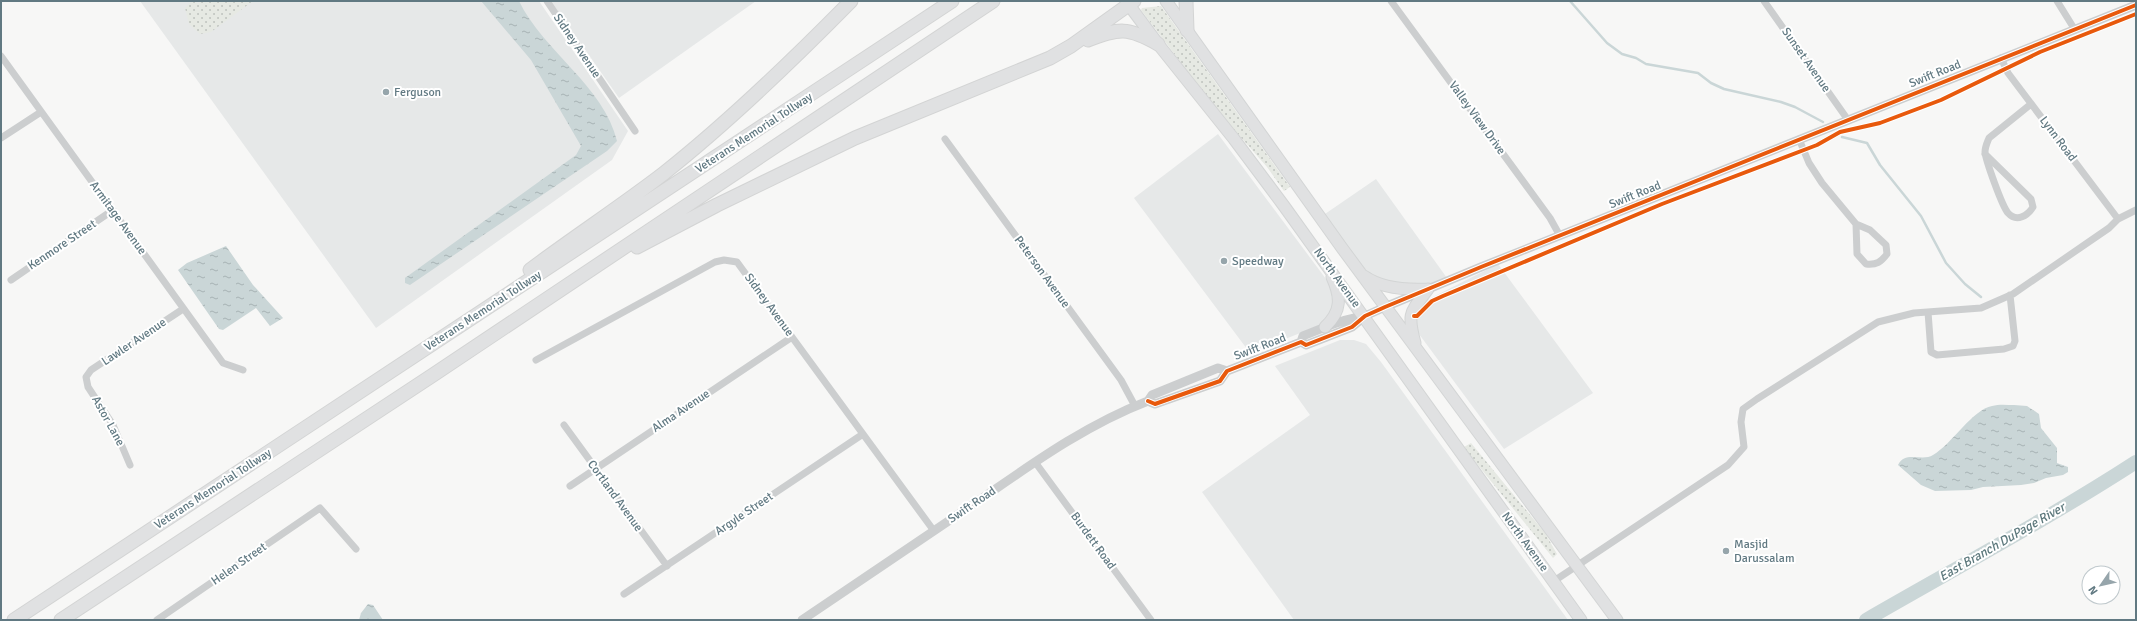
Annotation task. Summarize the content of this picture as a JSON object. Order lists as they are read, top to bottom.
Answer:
{
  "streets": {
    "highway": ["Veterans Memorial Tollway"],
    "main road": ["North Avenue"],
    "street": [
      "Sidney Avenue",
      "Sunset Avenue",
      "Swift Road",
      "Valley View Drive",
      "Lynn Road",
      "Armitage Avenue",
      "Kenmore Street",
      "Peterson Avenue",
      "Lawler Avenue",
      "Alma Avenue",
      "Astor Lane",
      "Cortland Avenue",
      "Argyle Street",
      "Burdett Road",
      "Helen Street"
    ]
  },
  "crossings": [
    ["Sidney Avenue", "Swift Road"],
    ["Sidney Avenue", "Alma Avenue"],
    ["Sidney Avenue", "Argyle Street"],
    ["Sunset Avenue", "Swift Road"],
    ["Swift Road", "Valley View Drive"],
    ["Swift Road", "Lynn Road"],
    ["Swift Road", "Peterson Avenue"],
    ["Swift Road", "North Avenue"],
    ["Swift Road", "Burdett Road"],
    ["Armitage Avenue", "Kenmore Street"],
    ["Armitage Avenue", "Lawler Avenue"],
    ["Lawler Avenue", "Astor Lane"],
    ["Alma Avenue", "Cortland Avenue"],
    ["Cortland Avenue", "Argyle Street"]
  ],
  "water": ["East Branch DuPage River"],
  "places": ["Ferguson", "Speedway", "Masjid Darussalam"],
  "north": "bottom left"
}
